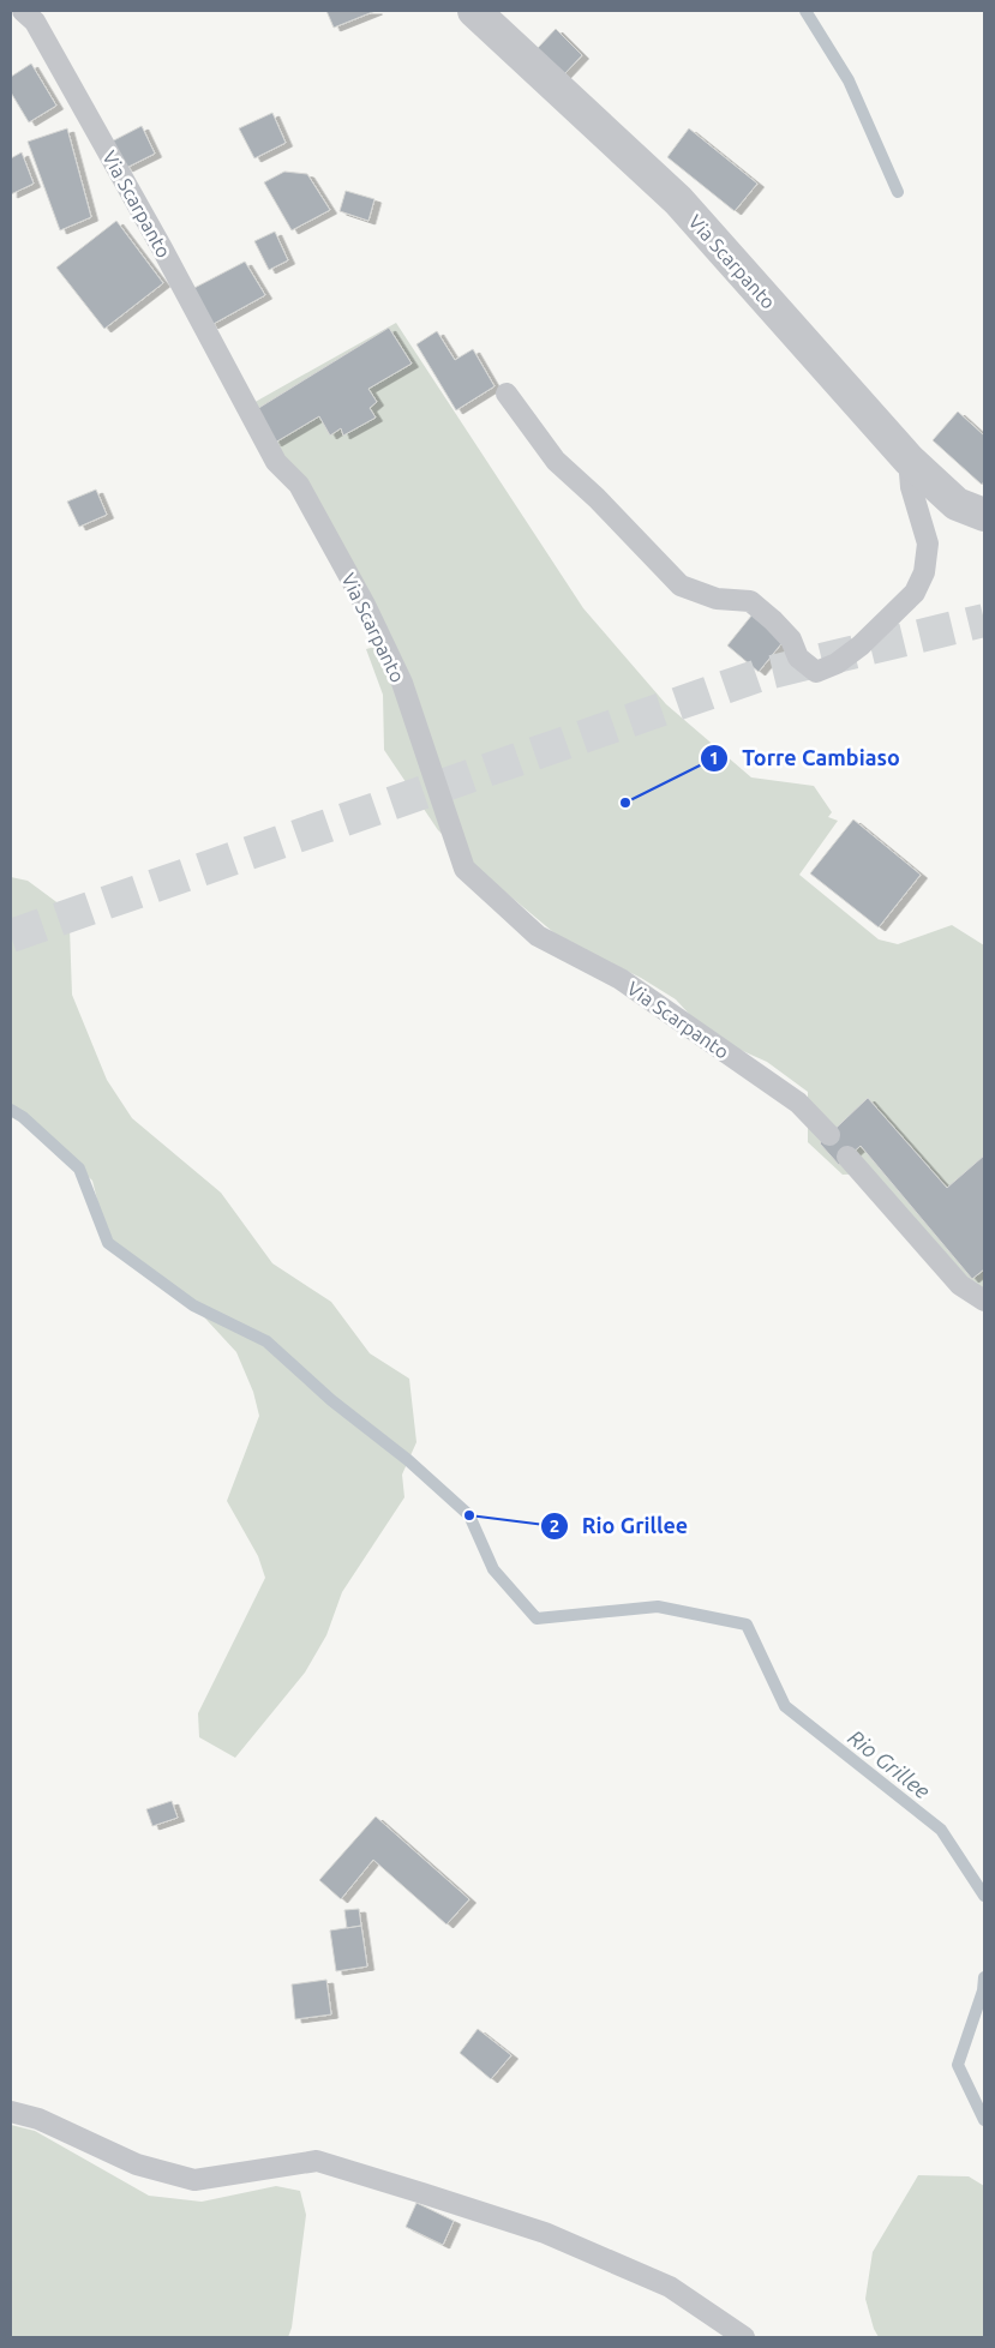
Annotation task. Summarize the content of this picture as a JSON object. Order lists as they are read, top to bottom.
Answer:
{
  "streets": {
    "street": ["Via Scarpanto"]
  },
  "water": ["Rio Grillee"],
  "places": ["Torre Cambiaso", "Rio Grillee"]
}
